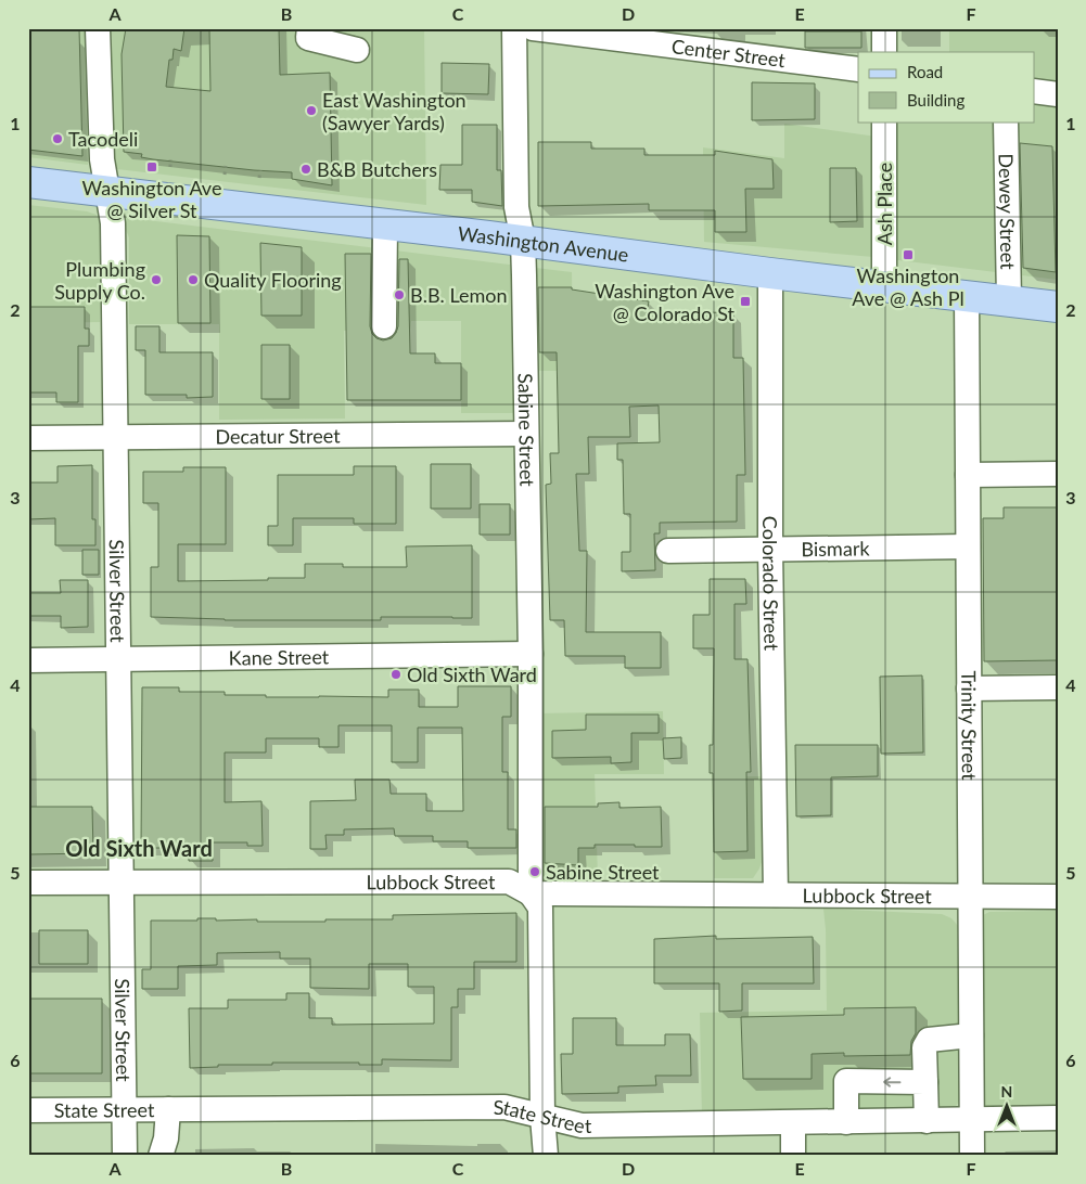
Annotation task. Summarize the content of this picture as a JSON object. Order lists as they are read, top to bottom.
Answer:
{
  "streets": {
    "main road": ["Washington Avenue"],
    "street": [
      "Center Street",
      "Ash Place",
      "Dewey Street",
      "Sabine Street",
      "Decatur Street",
      "Bismark",
      "Colorado Street",
      "Silver Street",
      "Kane Street",
      "Trinity Street",
      "Lubbock Street",
      "State Street"
    ]
  },
  "crossings": [
    ["Ash Place", "Washington Avenue"],
    ["Dewey Street", "Washington Avenue"],
    ["Washington Avenue", "Sabine Street"],
    ["Washington Avenue", "Colorado Street"],
    ["Washington Avenue", "Silver Street"],
    ["Washington Avenue", "Trinity Street"],
    ["Sabine Street", "Decatur Street"],
    ["Sabine Street", "Kane Street"],
    ["Sabine Street", "Lubbock Street"],
    ["Sabine Street", "State Street"],
    ["Decatur Street", "Silver Street"],
    ["Bismark", "Colorado Street"],
    ["Bismark", "Trinity Street"],
    ["Colorado Street", "Lubbock Street"],
    ["Silver Street", "Kane Street"],
    ["Silver Street", "Lubbock Street"],
    ["Silver Street", "State Street"],
    ["Trinity Street", "Lubbock Street"],
    ["Trinity Street", "State Street"]
  ],
  "districts": ["Old Sixth Ward"],
  "places": {
    "other": [
      "East Washington (Sawyer Yards)",
      "Tacodeli",
      "B&B Butchers",
      "Plumbing Supply Co.",
      "Quality Flooring",
      "B.B. Lemon",
      "Old Sixth Ward",
      "Sabine Street"
    ],
    "transit": ["Washington Ave @ Silver St", "Washington Ave @ Ash Pl", "Washington Ave @ Colorado St"]
  },
  "legend": ["Road", "Building"],
  "north": "top",
  "grid": {
    "columns": [
      "A",
      "B",
      "C",
      "D",
      "E",
      "F"
    ],
    "rows": [
      "1",
      "2",
      "3",
      "4",
      "5",
      "6"
    ]
  }
}
